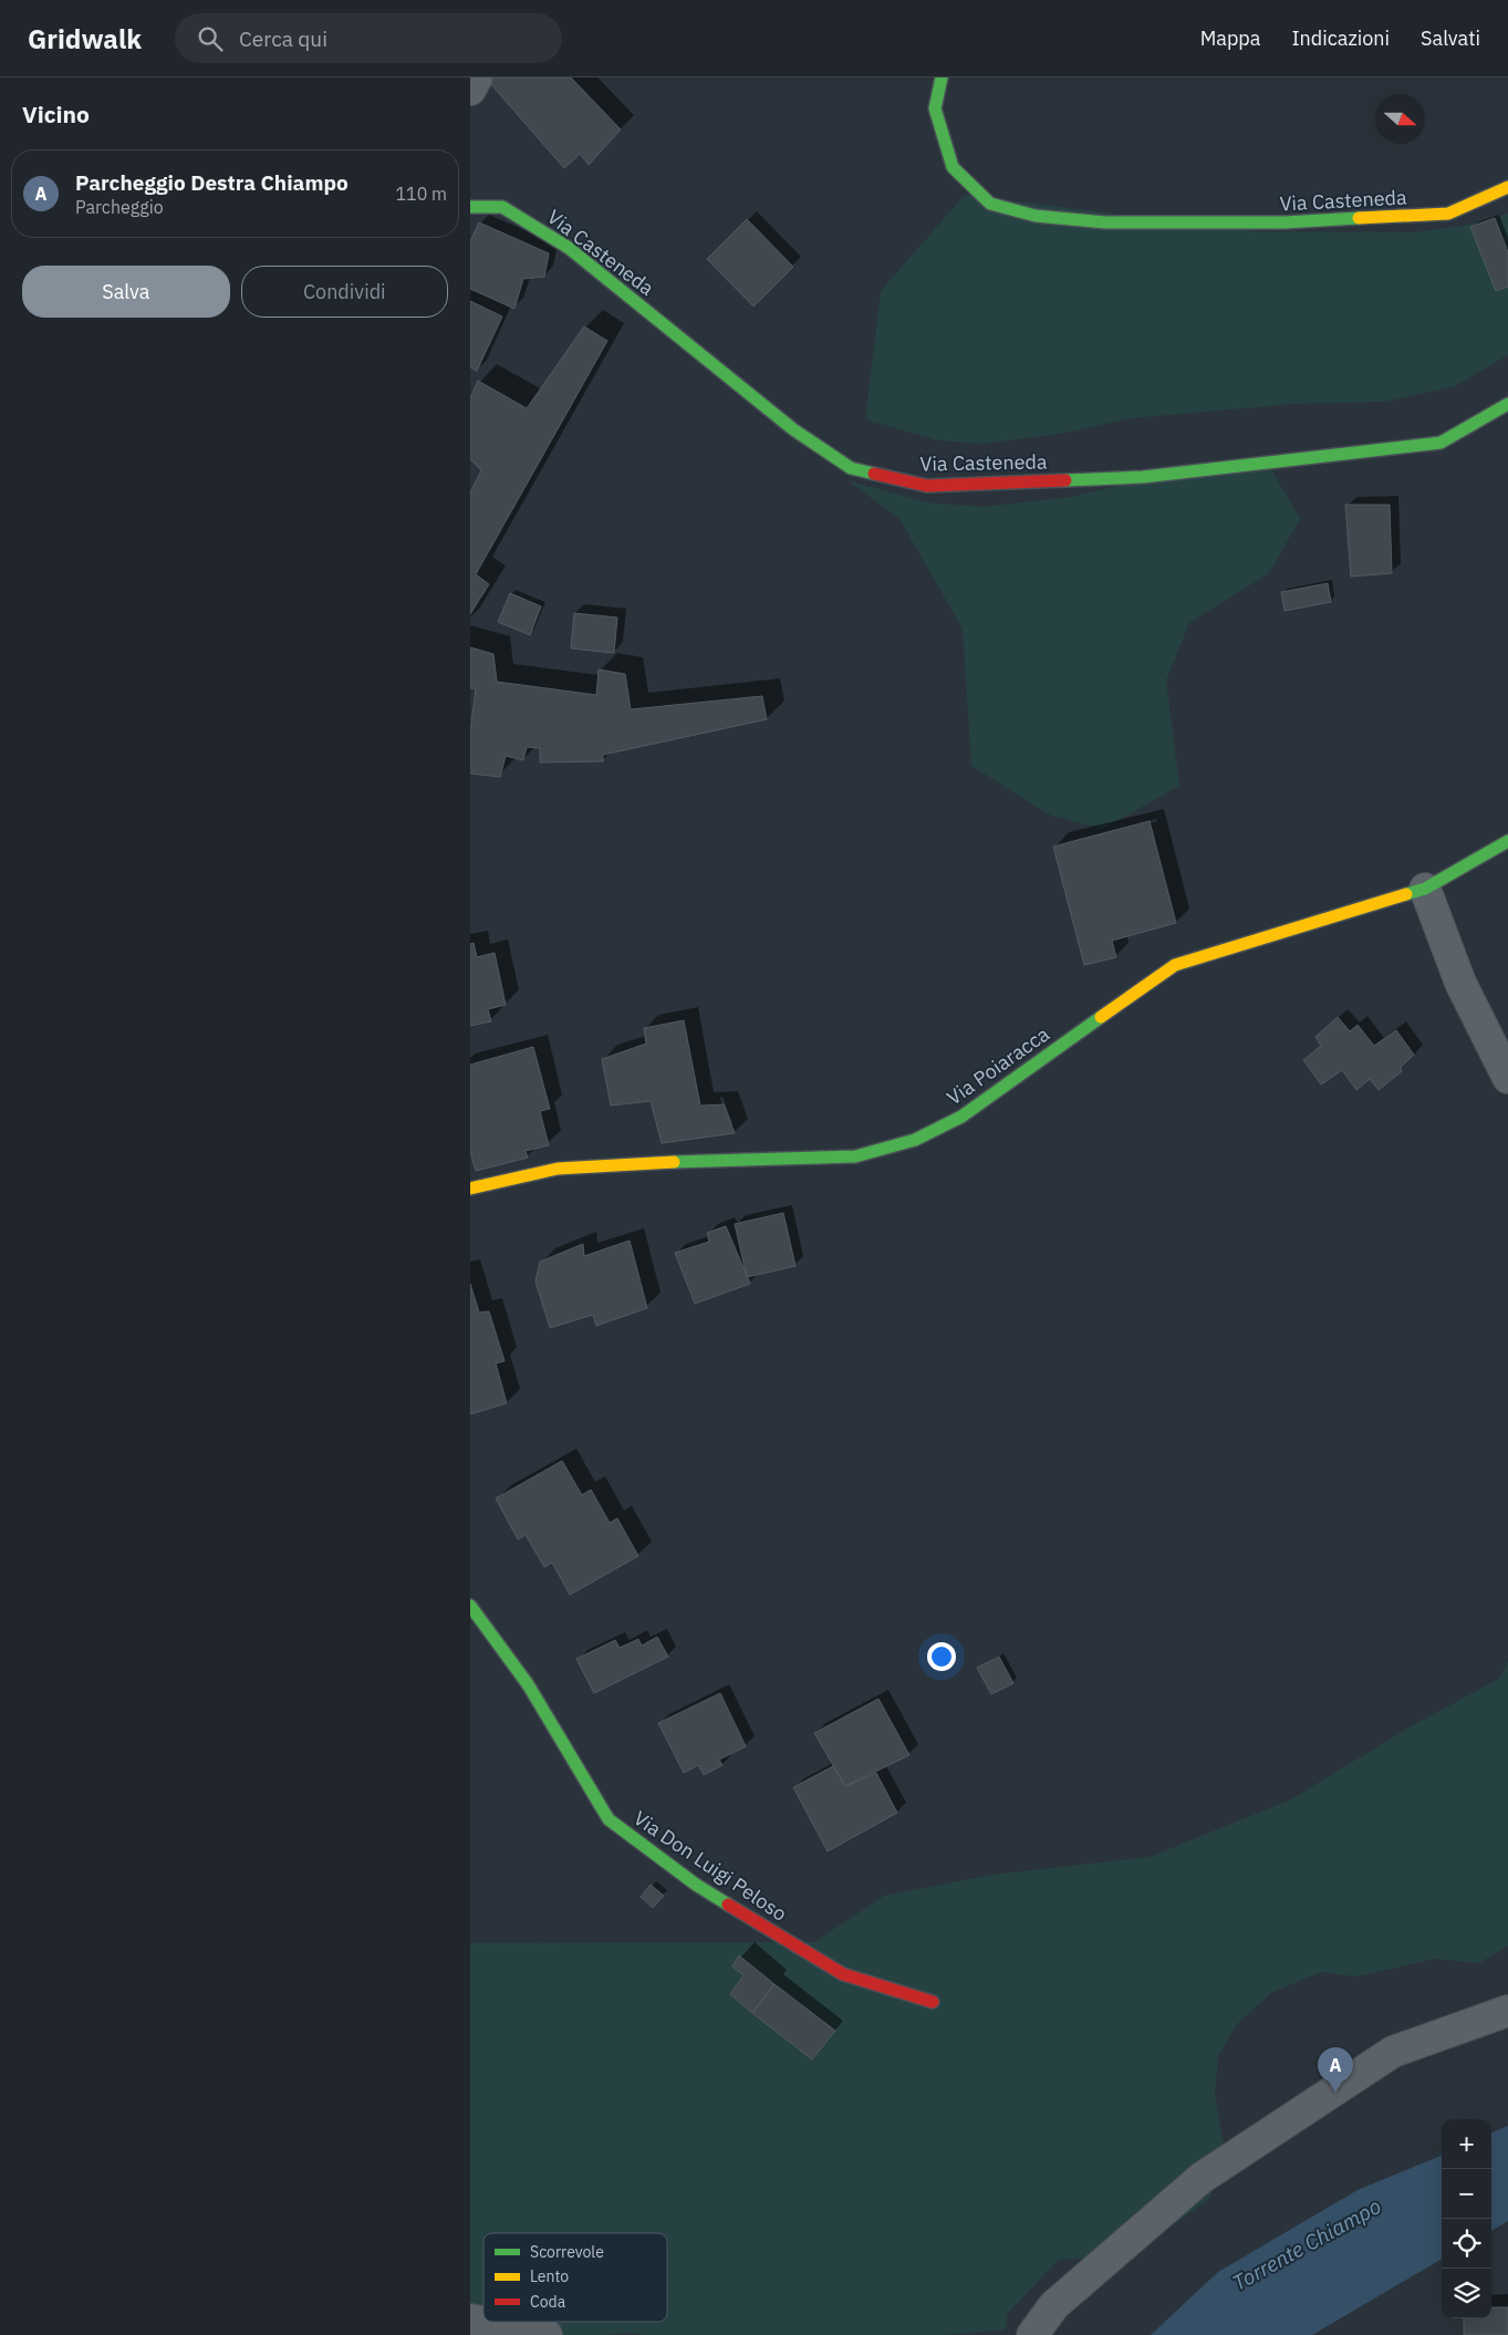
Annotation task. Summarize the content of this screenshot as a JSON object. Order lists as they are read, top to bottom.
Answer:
{
  "streets": {
    "street": ["Via Casteneda", "Via Poiaracca", "Via Don Luigi Peloso"]
  },
  "water": ["Torrente Chiampo"],
  "legend": ["Scorrevole", "Lento", "Coda"],
  "north": "right",
  "page": {
    "header": "Gridwalk",
    "search": "Cerca qui",
    "nav": ["Mappa", "Indicazioni", "Salvati"],
    "heading": "Vicino",
    "list": [
      {
        "mark": "A",
        "name": "Parcheggio Destra Chiampo",
        "note": "Parcheggio",
        "value": "110 m"
      }
    ],
    "buttons": ["Salva", "Condividi"],
    "pins": "A",
    "map_buttons": ["+", "−"]
  }
}
